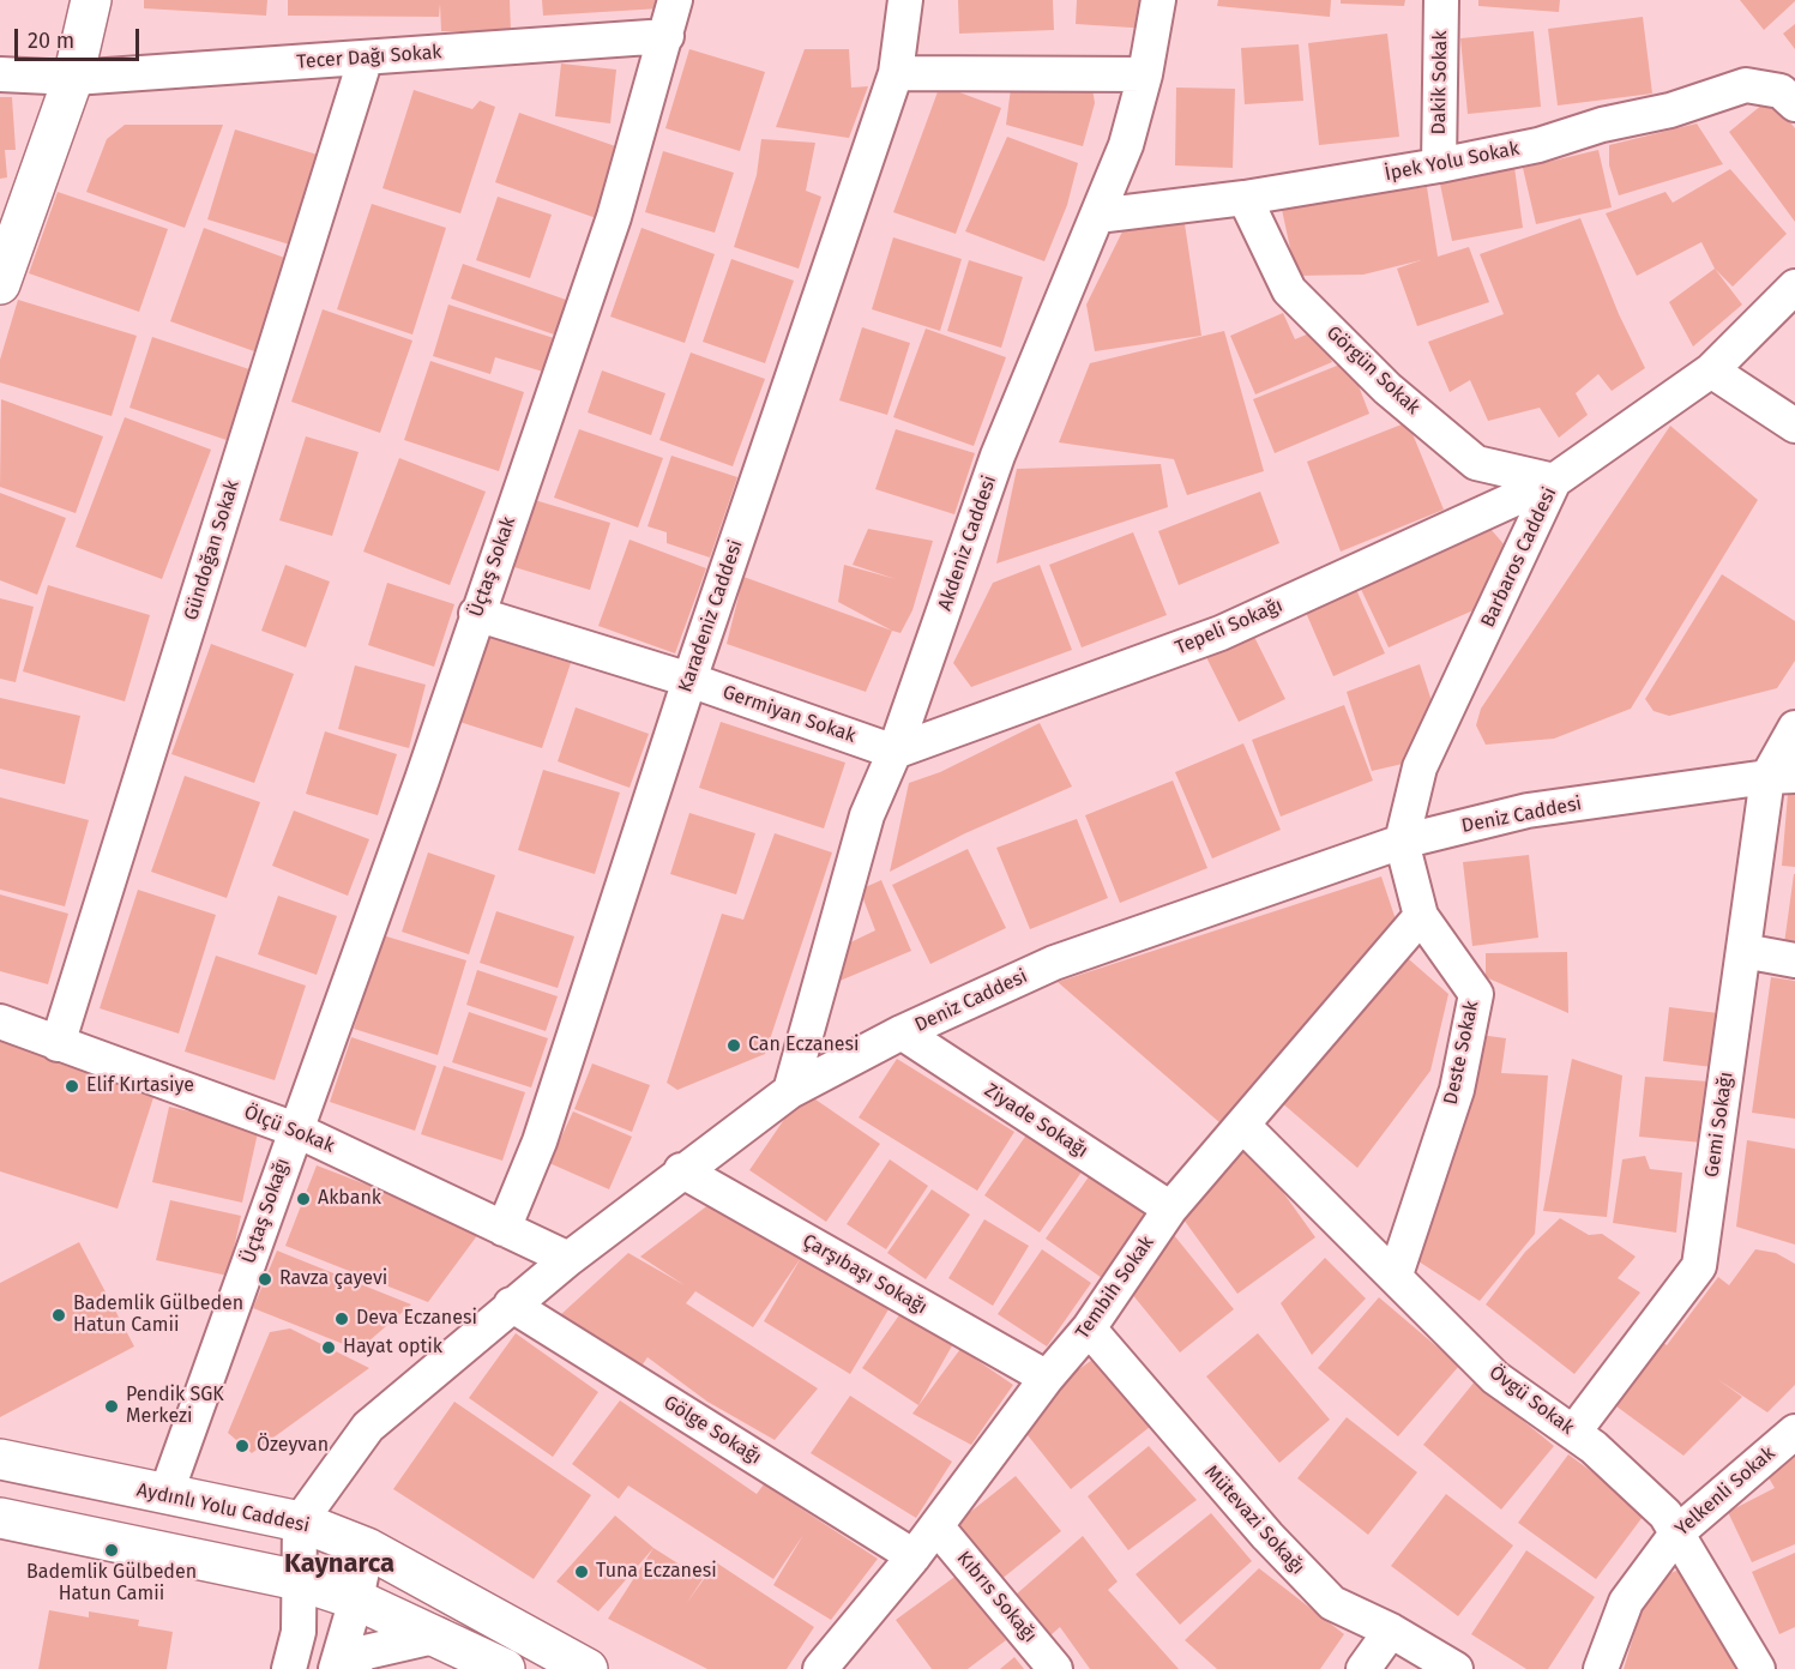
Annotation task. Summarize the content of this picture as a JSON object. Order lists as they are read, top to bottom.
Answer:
{
  "streets": {
    "main road": ["Aydınlı Yolu Caddesi"],
    "street": [
      "Tecer Dağı Sokak",
      "Dakik Sokak",
      "İpek Yolu Sokak",
      "Görgün Sokak",
      "Akdeniz Caddesi",
      "Gündoğan Sokak",
      "Barbaros Caddesi",
      "Üçtaş Sokak",
      "Karadeniz Caddesi",
      "Tepeli Sokağı",
      "Germiyan Sokak",
      "Deniz Caddesi",
      "Deste Sokak",
      "Ziyade Sokağı",
      "Gemi Sokağı",
      "Ölçü Sokak",
      "Üçtaş Sokağı",
      "Çarşıbaşı Sokağı",
      "Tembih Sokak",
      "Övgü Sokak",
      "Gölge Sokağı",
      "Yelkenli Sokak",
      "Mütevazi Sokağı",
      "Kıbrıs Sokağı"
    ]
  },
  "crossings": [
    ["Tecer Dağı Sokak", "Gündoğan Sokak"],
    ["Tecer Dağı Sokak", "Üçtaş Sokak"],
    ["Dakik Sokak", "İpek Yolu Sokak"],
    ["İpek Yolu Sokak", "Görgün Sokak"],
    ["İpek Yolu Sokak", "Akdeniz Caddesi"],
    ["Görgün Sokak", "Barbaros Caddesi"],
    ["Görgün Sokak", "Tepeli Sokağı"],
    ["Akdeniz Caddesi", "Tepeli Sokağı"],
    ["Akdeniz Caddesi", "Germiyan Sokak"],
    ["Akdeniz Caddesi", "Deniz Caddesi"],
    ["Gündoğan Sokak", "Ölçü Sokak"],
    ["Barbaros Caddesi", "Tepeli Sokağı"],
    ["Barbaros Caddesi", "Deniz Caddesi"],
    ["Barbaros Caddesi", "Deste Sokak"],
    ["Üçtaş Sokak", "Germiyan Sokak"],
    ["Üçtaş Sokak", "Ölçü Sokak"],
    ["Üçtaş Sokak", "Üçtaş Sokağı"],
    ["Karadeniz Caddesi", "Germiyan Sokak"],
    ["Karadeniz Caddesi", "Ölçü Sokak"],
    ["Tepeli Sokağı", "Germiyan Sokak"],
    ["Deniz Caddesi", "Deste Sokak"],
    ["Deniz Caddesi", "Ziyade Sokağı"],
    ["Deniz Caddesi", "Gemi Sokağı"],
    ["Deniz Caddesi", "Ölçü Sokak"],
    ["Deniz Caddesi", "Çarşıbaşı Sokağı"],
    ["Deniz Caddesi", "Gölge Sokağı"],
    ["Deniz Caddesi", "Aydınlı Yolu Caddesi"],
    ["Deste Sokak", "Tembih Sokak"],
    ["Deste Sokak", "Övgü Sokak"],
    ["Ziyade Sokağı", "Tembih Sokak"],
    ["Gemi Sokağı", "Övgü Sokak"],
    ["Ölçü Sokak", "Üçtaş Sokağı"],
    ["Üçtaş Sokağı", "Aydınlı Yolu Caddesi"],
    ["Çarşıbaşı Sokağı", "Tembih Sokak"],
    ["Tembih Sokak", "Övgü Sokak"],
    ["Tembih Sokak", "Gölge Sokağı"],
    ["Tembih Sokak", "Mütevazi Sokağı"],
    ["Tembih Sokak", "Kıbrıs Sokağı"],
    ["Övgü Sokak", "Yelkenli Sokak"]
  ],
  "districts": ["Kaynarca"],
  "places": [
    "Can Eczanesi",
    "Elif Kırtasiye",
    "Akbank",
    "Ravza çayevi",
    "Bademlik Gülbeden Hatun Camii",
    "Deva Eczanesi",
    "Hayat optik",
    "Pendik SGK Merkezi",
    "Özeyvan",
    "Bademli̇k Gülbeden Hatun Cami̇i̇",
    "Tuna Eczanesi"
  ],
  "scale_bar": "20 m"
}
